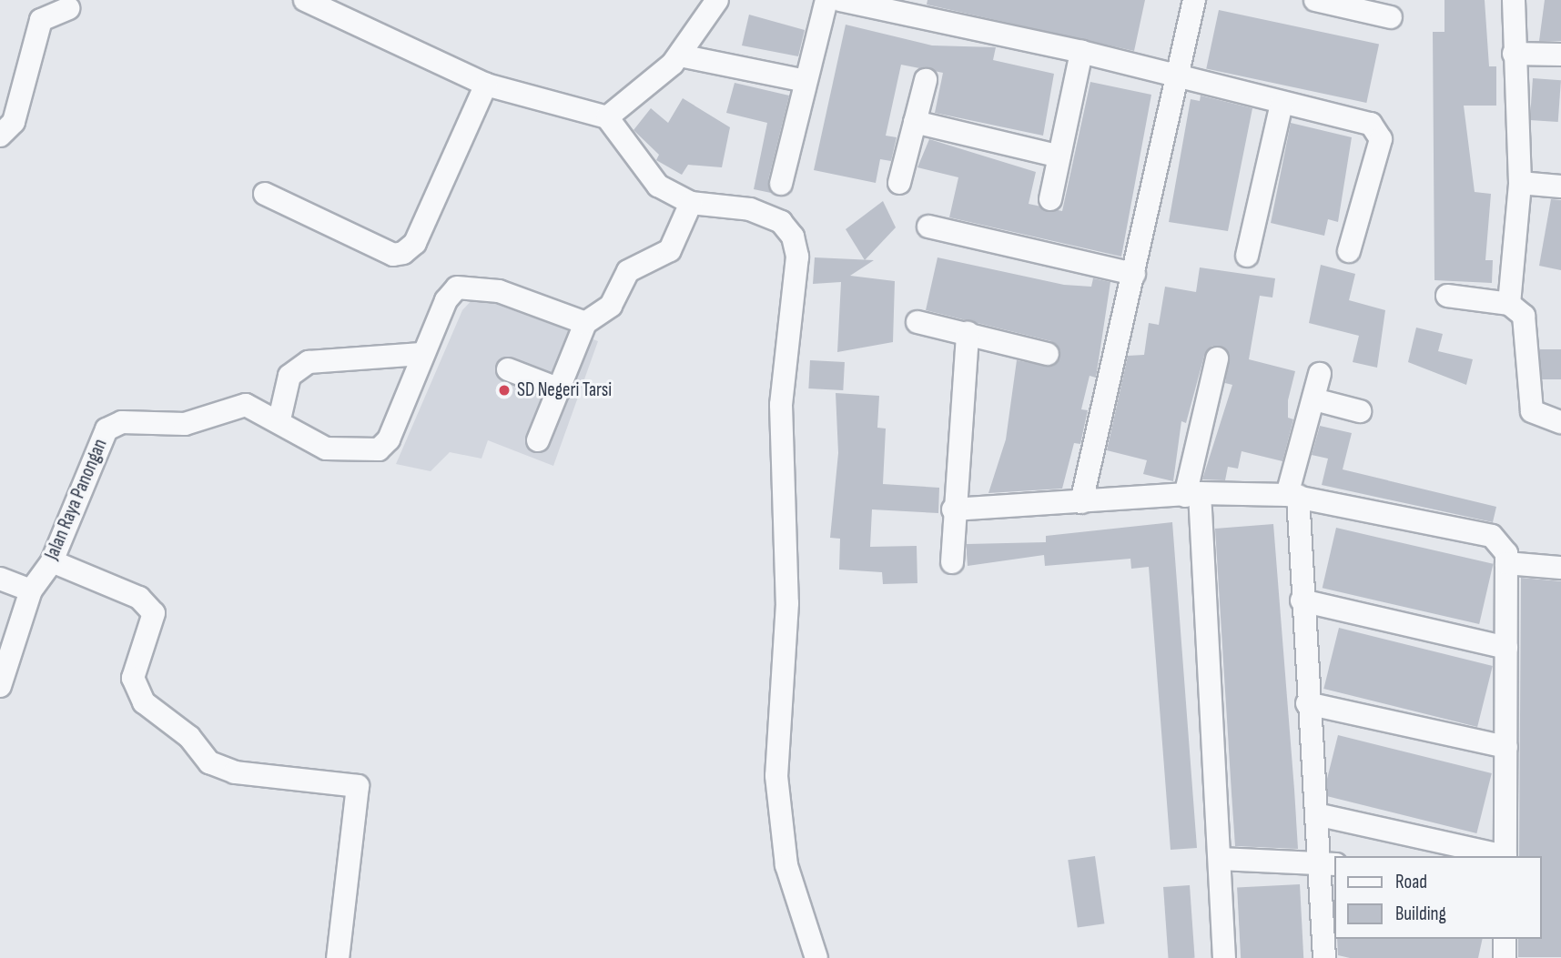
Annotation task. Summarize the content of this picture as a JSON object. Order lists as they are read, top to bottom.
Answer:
{
  "streets": {
    "street": ["Jalan Raya Panongan"]
  },
  "places": ["SD Negeri Tarsi"],
  "legend": ["Road", "Building"]
}
